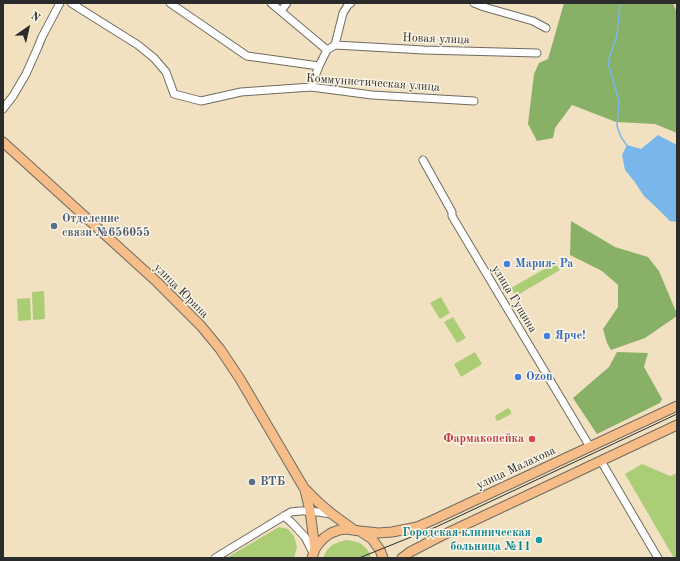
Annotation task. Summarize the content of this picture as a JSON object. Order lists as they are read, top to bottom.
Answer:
{
  "streets": {
    "main road": ["улица Юрина", "улица Малахова"],
    "street": ["Новая улица", "Коммунистическая улица", "улица Гущина"]
  },
  "crossings": [
    ["улица Юрина", "улица Малахова"],
    ["улица Гущина", "улица Малахова"]
  ],
  "places": [
    "Отделение связи №656055",
    "Мария- Ра",
    "Ярче!",
    "Ozon",
    "Фармакопейка",
    "ВТБ",
    "Городская клиническая больница №11"
  ],
  "north": "top right"
}
